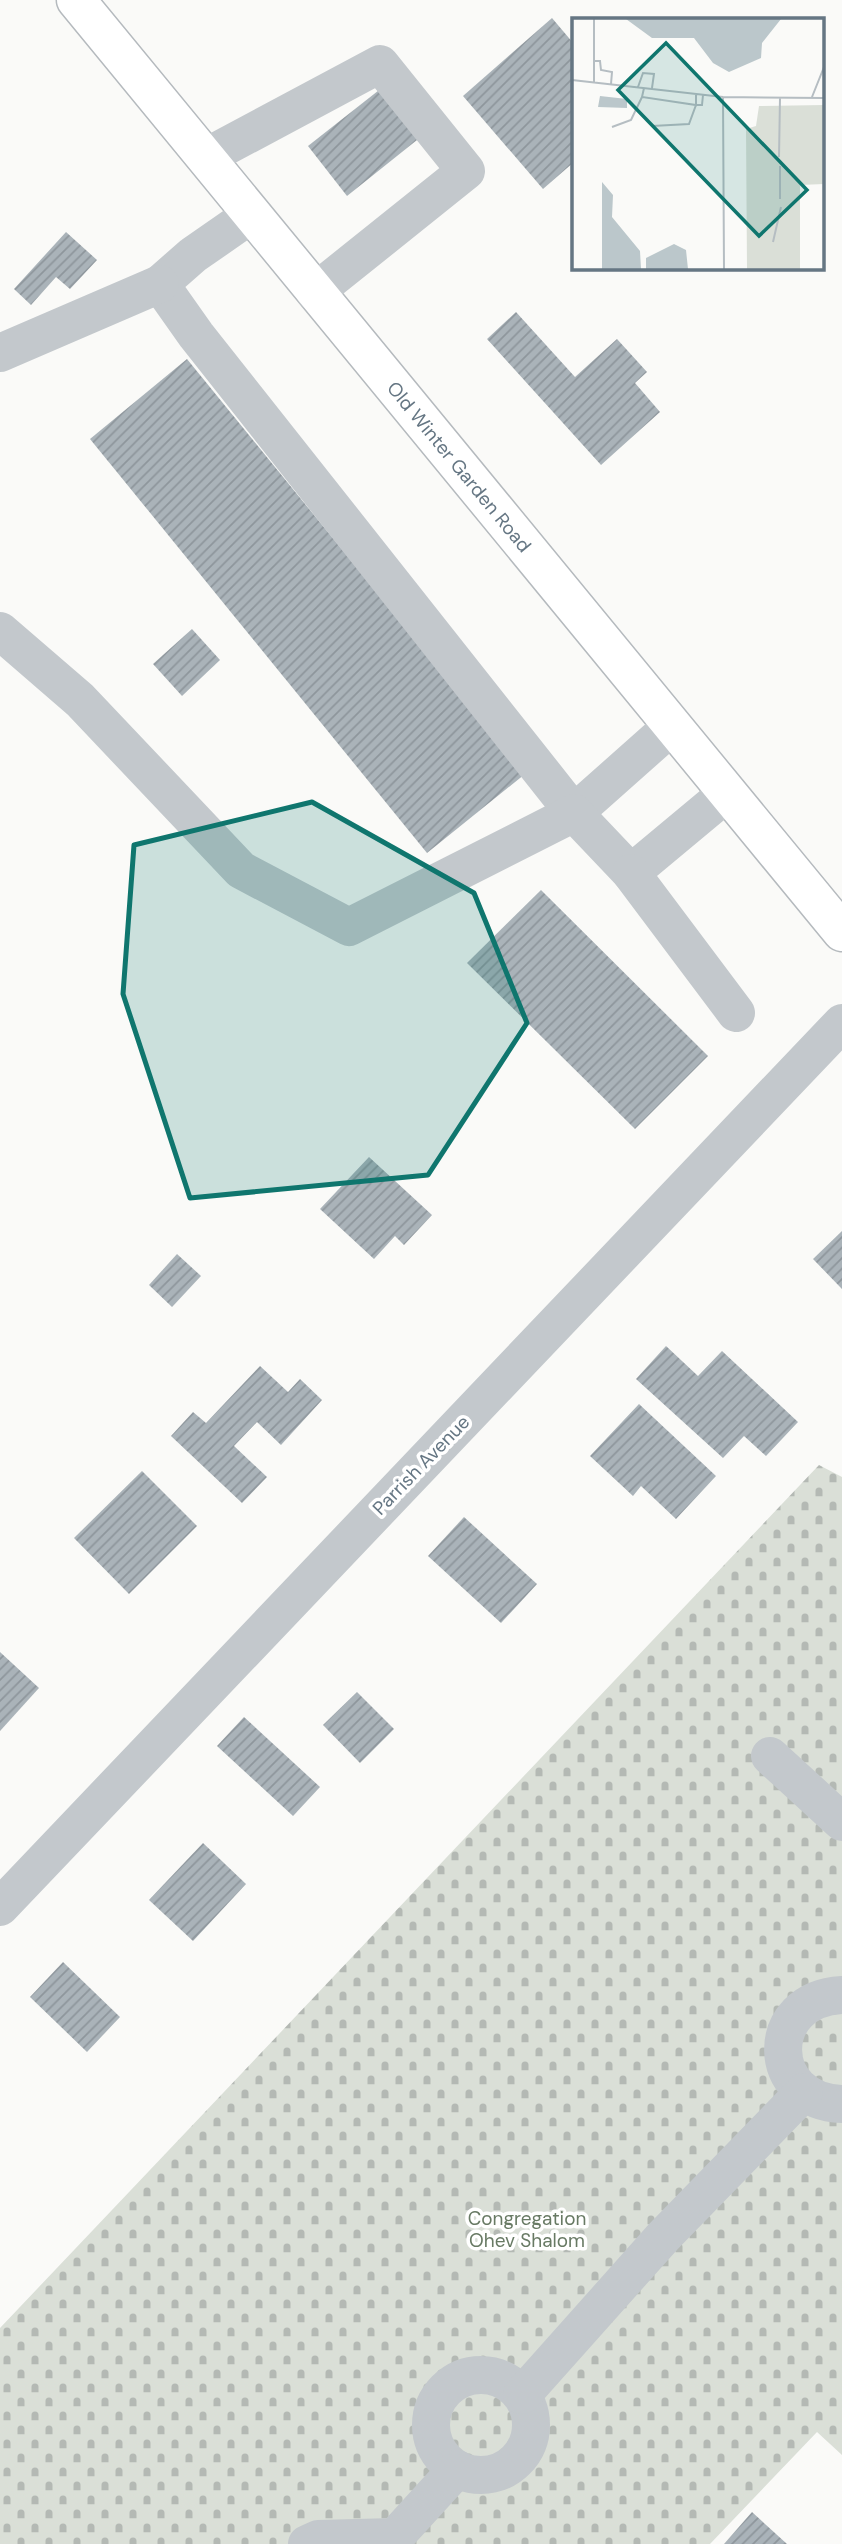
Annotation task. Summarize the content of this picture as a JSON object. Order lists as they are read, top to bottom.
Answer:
{
  "streets": {
    "main road": ["Old Winter Garden Road"],
    "street": ["Parrish Avenue"]
  },
  "parks": ["Congregation Ohev Shalom"]
}
